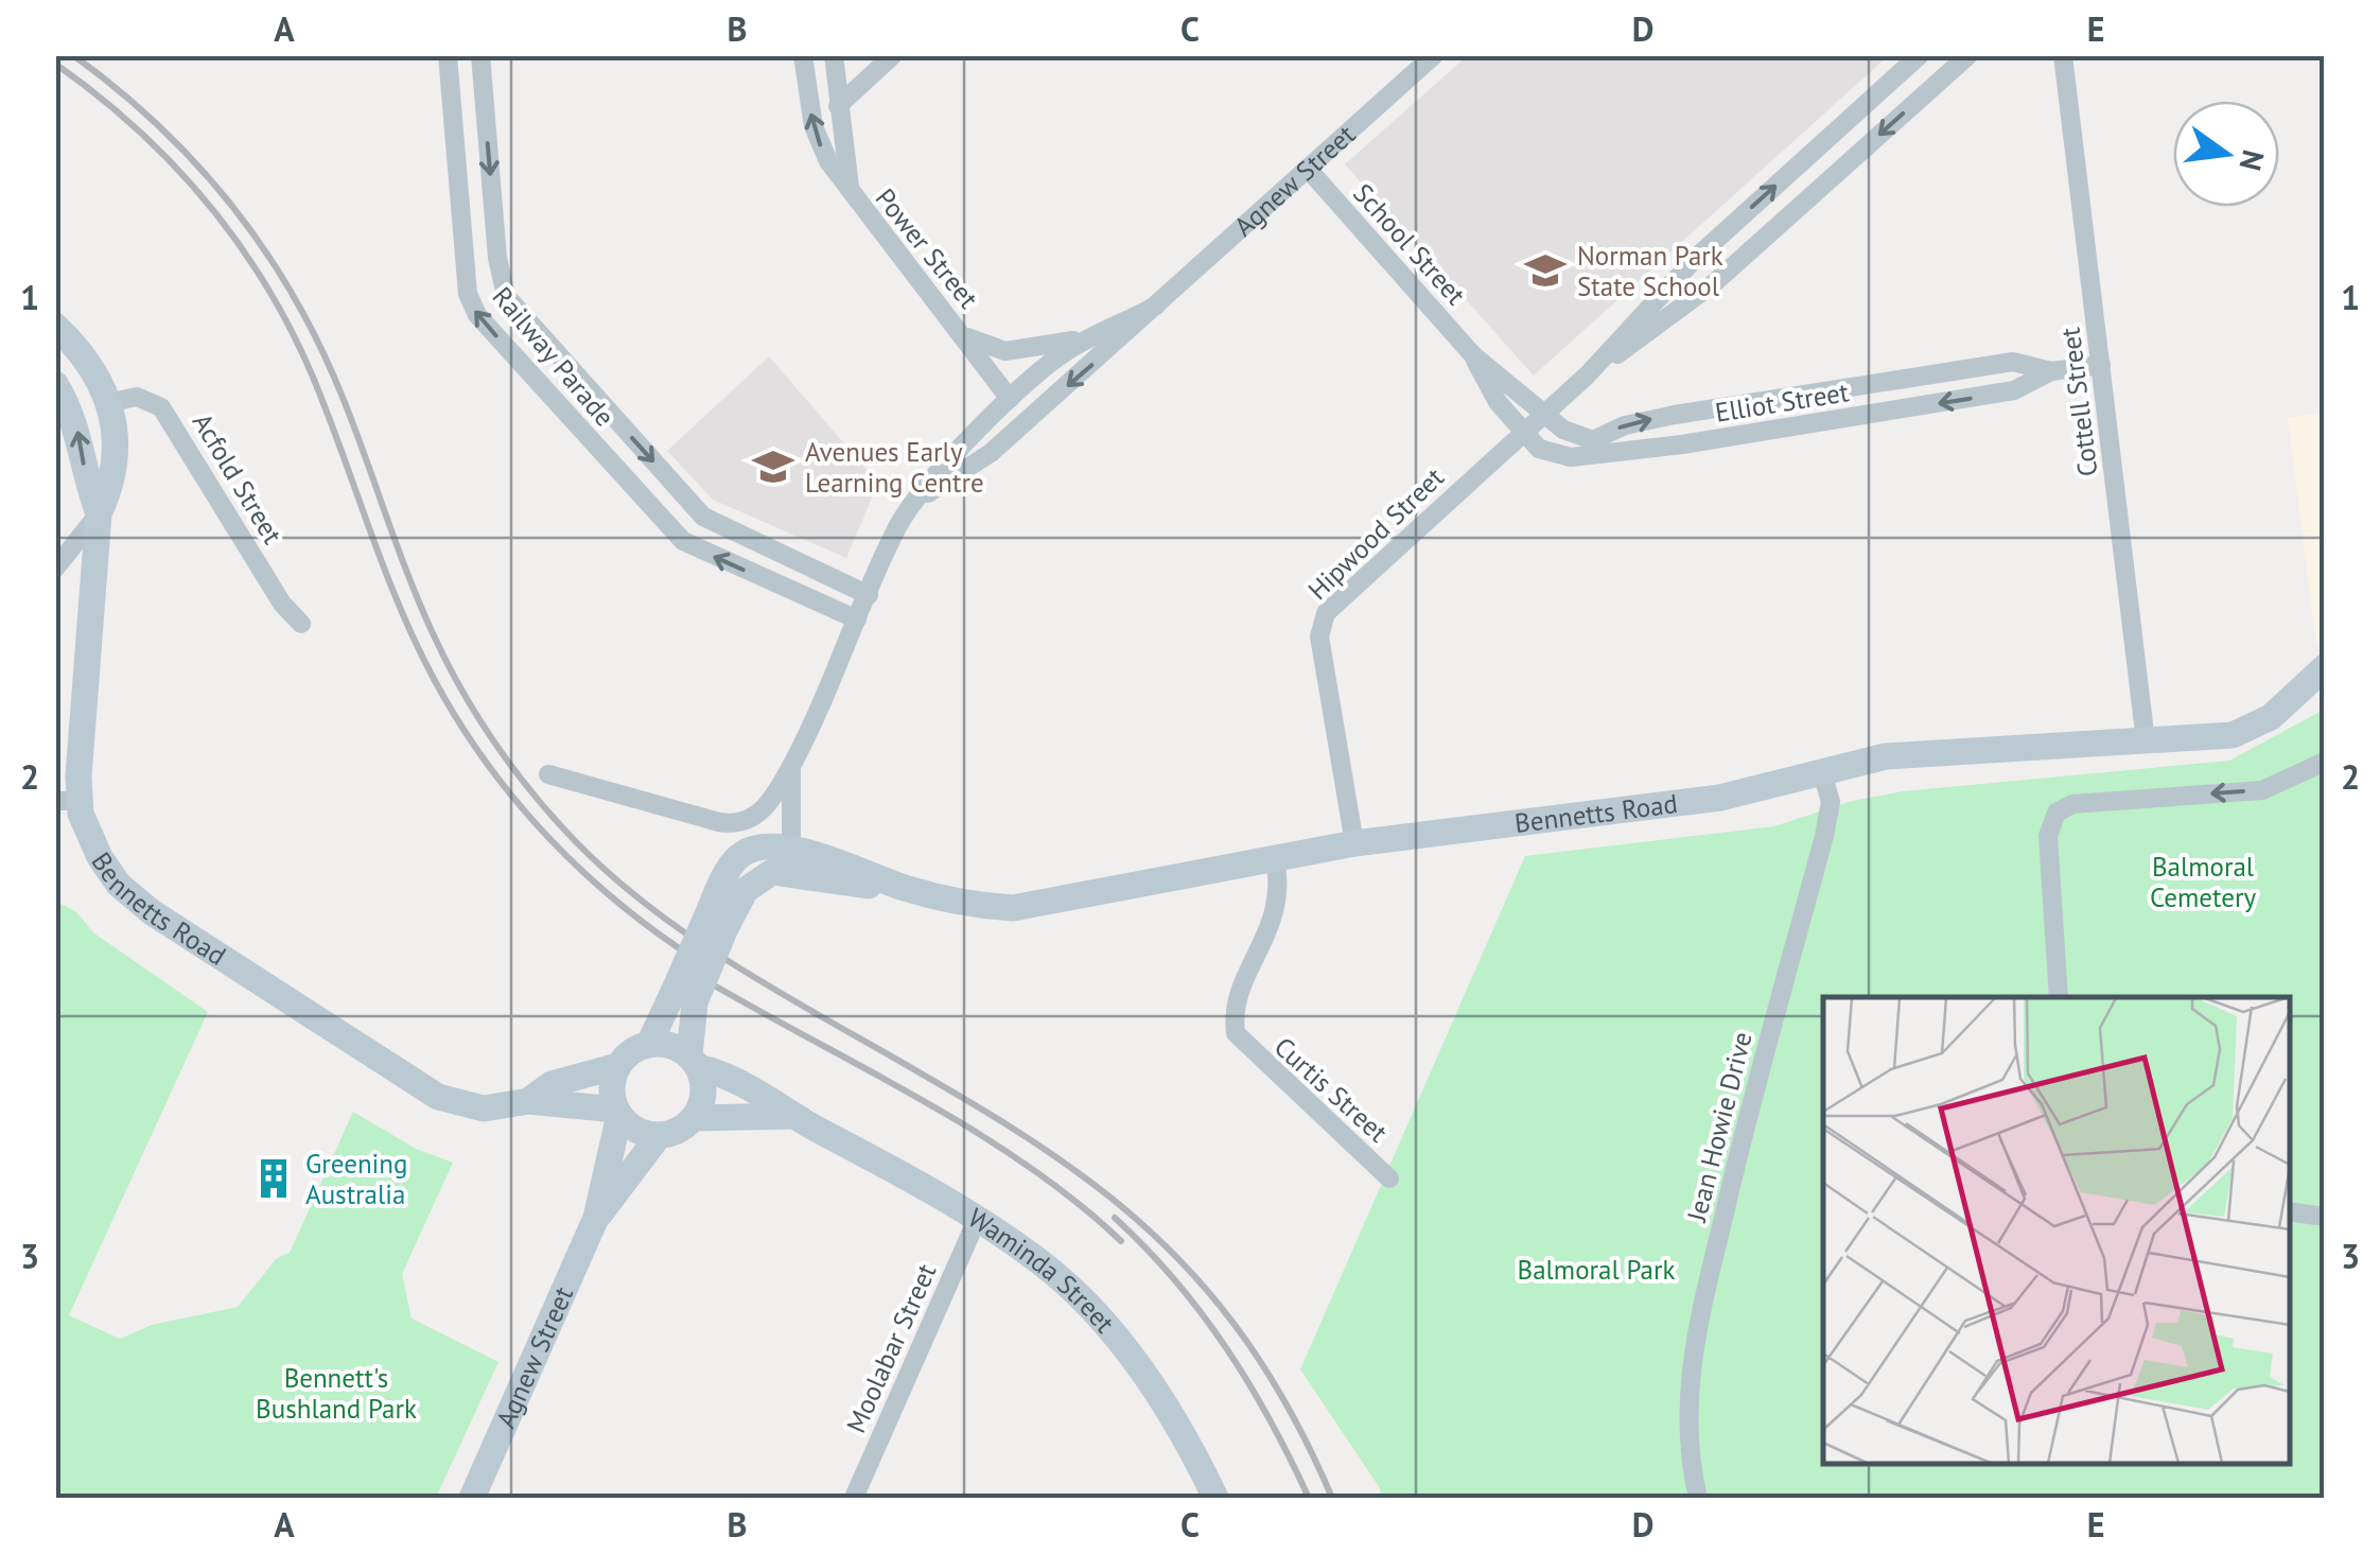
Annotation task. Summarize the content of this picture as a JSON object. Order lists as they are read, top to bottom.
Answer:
{
  "streets": {
    "main road": ["Agnew Street", "Bennetts Road", "Waminda Street"],
    "street": [
      "School Street",
      "Power Street",
      "Railway Parade",
      "Elliot Street",
      "Cottell Street",
      "Acfold Street",
      "Hipwood Street",
      "Curtis Street",
      "Jean Howie Drive",
      "Moolabar Street"
    ]
  },
  "crossings": [
    ["Agnew Street", "School Street"],
    ["Agnew Street", "Power Street"],
    ["Agnew Street", "Railway Parade"],
    ["Agnew Street", "Bennetts Road"],
    ["Agnew Street", "Waminda Street"],
    ["School Street", "Elliot Street"],
    ["School Street", "Hipwood Street"],
    ["Elliot Street", "Cottell Street"],
    ["Elliot Street", "Hipwood Street"],
    ["Cottell Street", "Bennetts Road"],
    ["Acfold Street", "Bennetts Road"],
    ["Hipwood Street", "Bennetts Road"],
    ["Bennetts Road", "Curtis Street"],
    ["Bennetts Road", "Jean Howie Drive"],
    ["Bennetts Road", "Waminda Street"],
    ["Waminda Street", "Moolabar Street"]
  ],
  "parks": ["Balmoral Cemetery", "Balmoral Park", "Bennett's Bushland Park"],
  "places": {
    "school or university": ["Norman Park State School", "Avenues Early Learning Centre"],
    "building": ["Greening Australia"]
  },
  "north": "right",
  "grid": {
    "columns": [
      "A",
      "B",
      "C",
      "D",
      "E"
    ],
    "rows": ["1", "2", "3"]
  }
}
